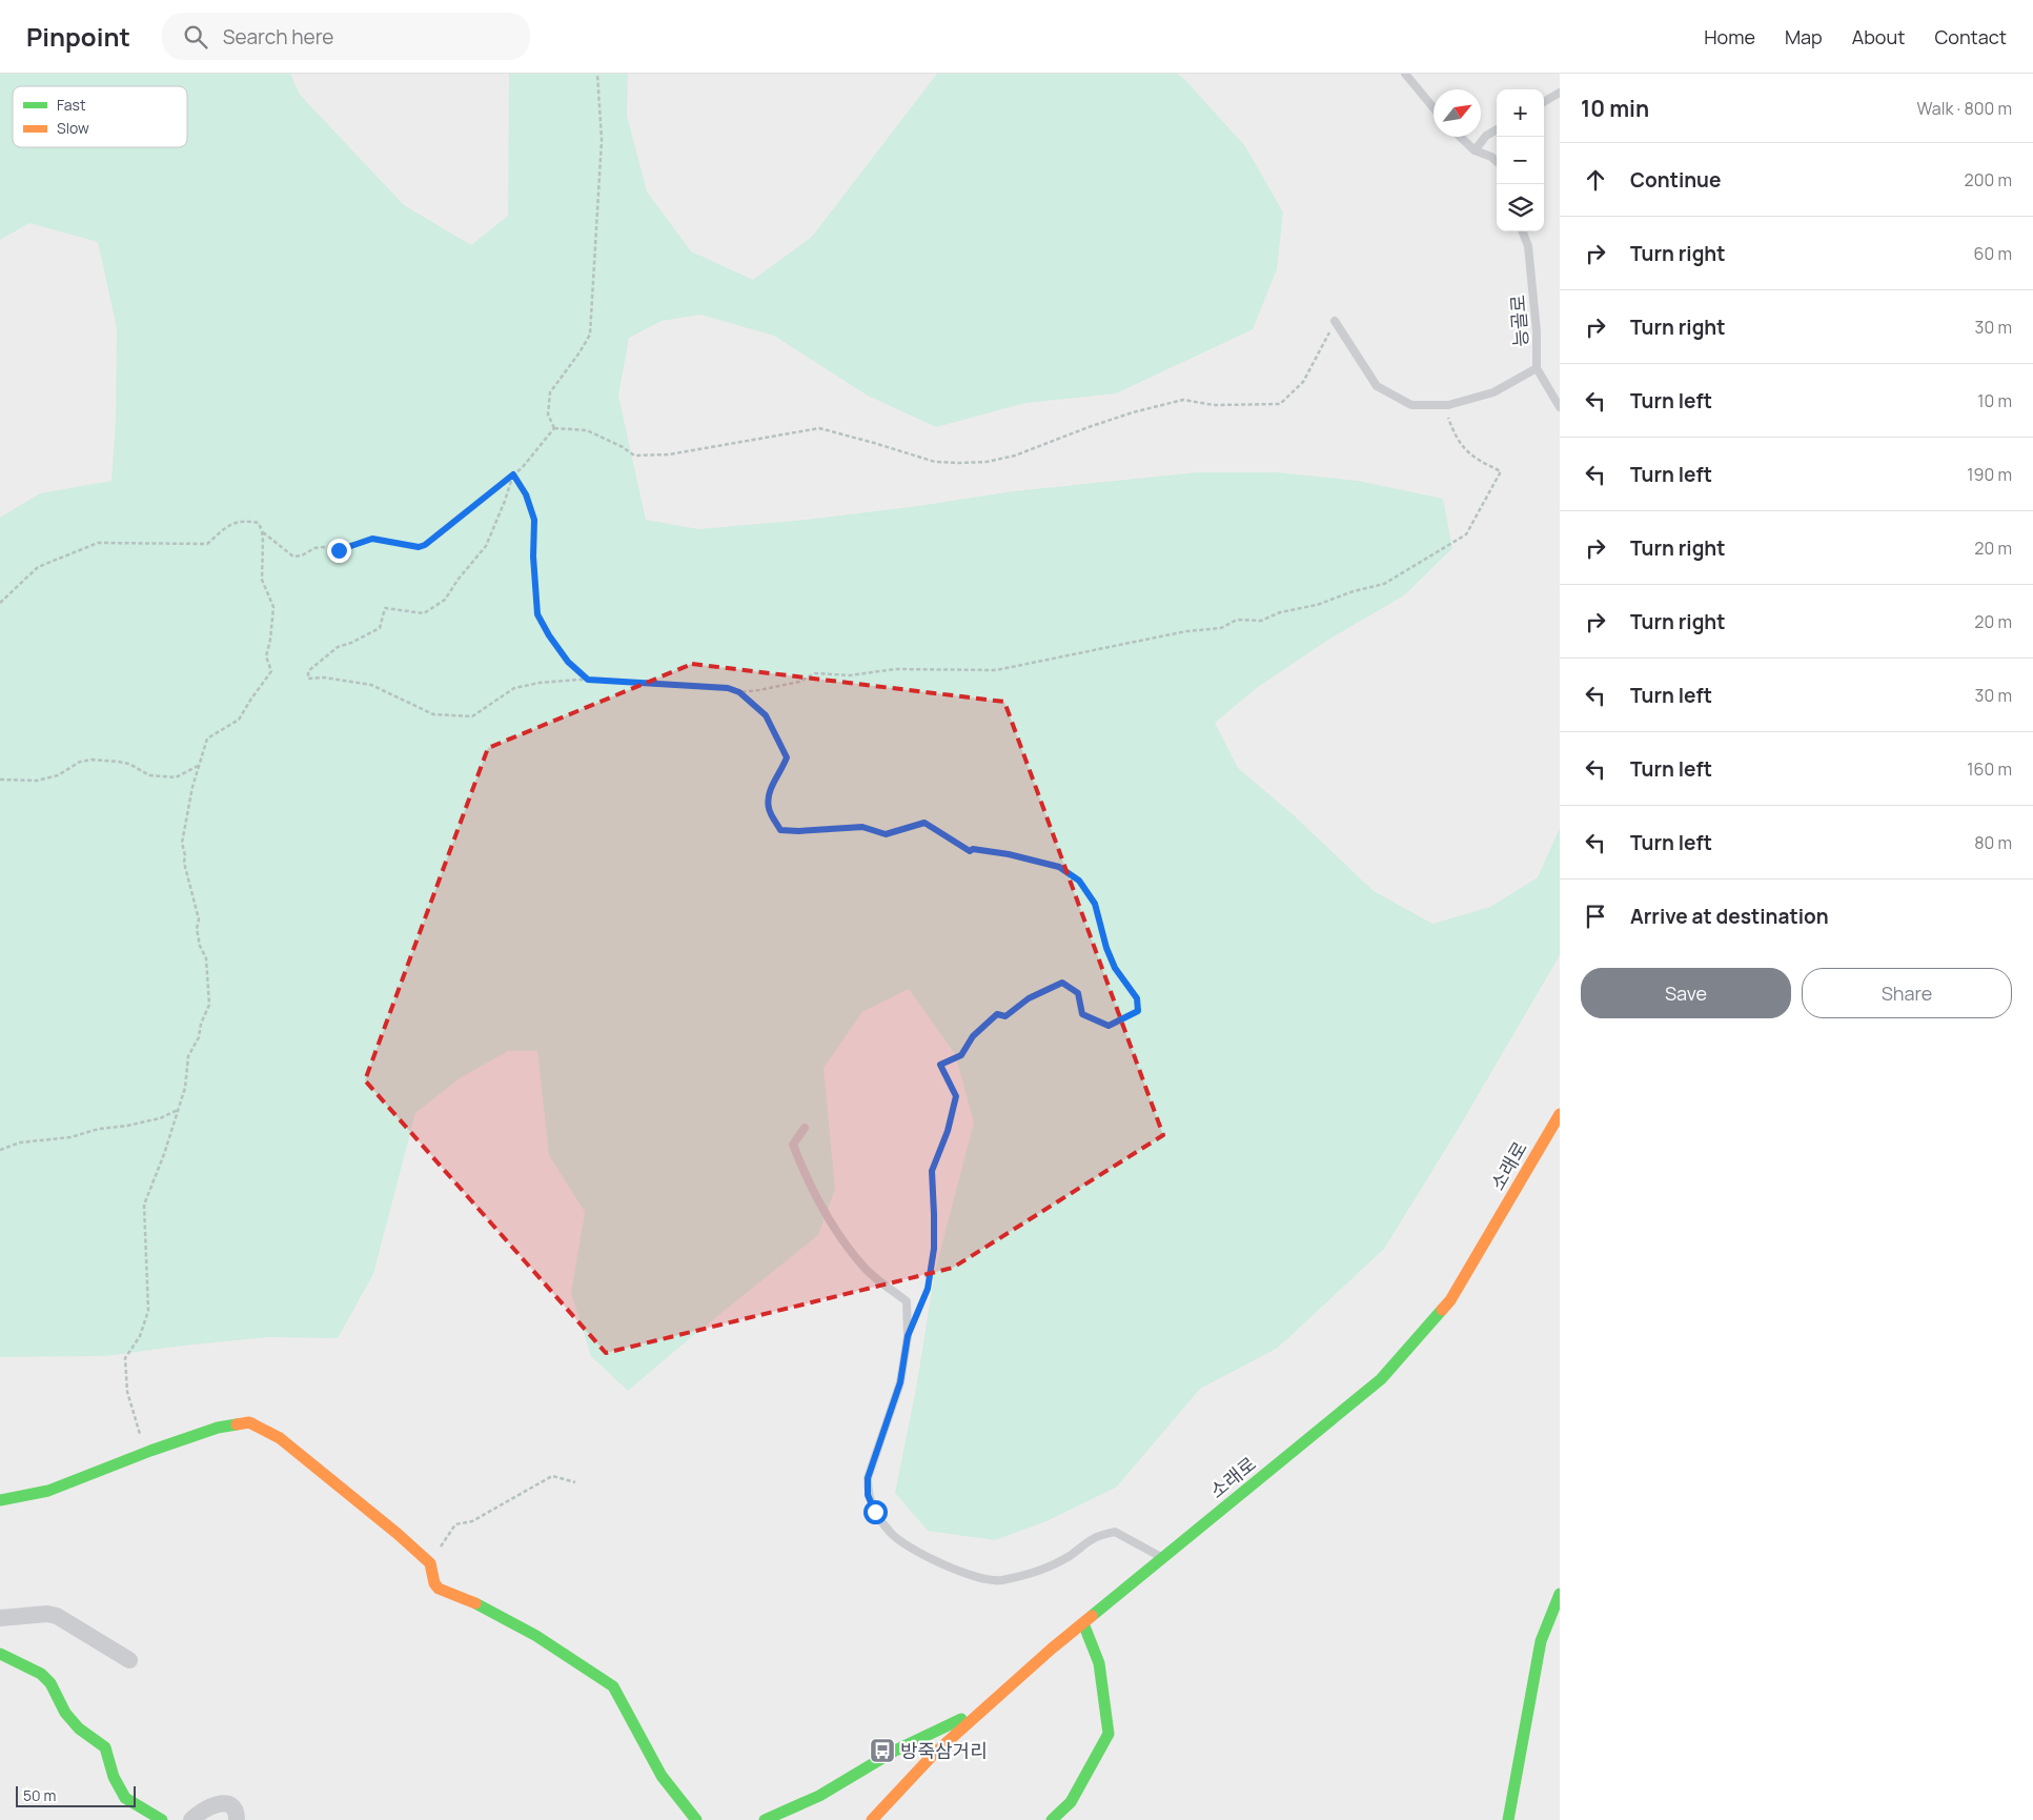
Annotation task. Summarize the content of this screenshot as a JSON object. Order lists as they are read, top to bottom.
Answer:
{
  "streets": {
    "street": ["소래로"],
    "lane": ["능골로"]
  },
  "places": {
    "bus stop": ["방죽삼거리"]
  },
  "legend": ["Fast", "Slow"],
  "scale_bar": "50 m",
  "north": "top right",
  "page": {
    "header": "Pinpoint",
    "search": "Search here",
    "nav": [
      "Home",
      "Map",
      "About",
      "Contact"
    ],
    "heading": ["10 min", "Walk · 800 m"],
    "map_buttons": ["+", "−"],
    "list": [
      ["Continue", "200 m"],
      ["Turn right", "60 m"],
      ["Turn right", "30 m"],
      ["Turn left", "10 m"],
      ["Turn left", "190 m"],
      ["Turn right", "20 m"],
      ["Turn right", "20 m"],
      ["Turn left", "30 m"],
      ["Turn left", "160 m"],
      ["Turn left", "80 m"],
      "Arrive at destination"
    ],
    "buttons": ["Save", "Share"],
    "scale": "50 m"
  }
}
